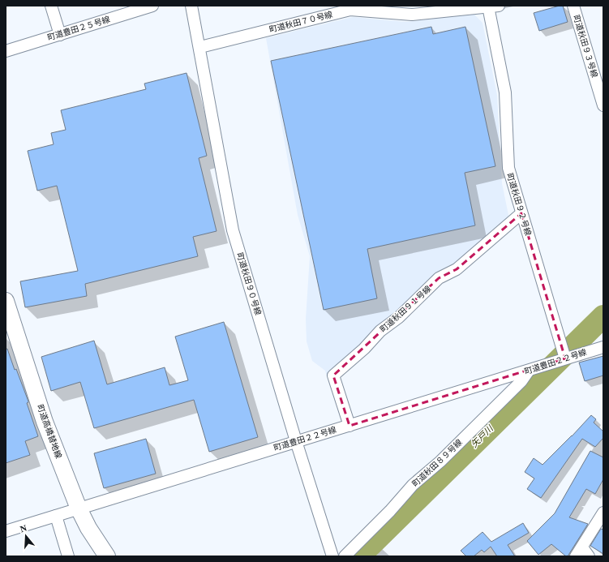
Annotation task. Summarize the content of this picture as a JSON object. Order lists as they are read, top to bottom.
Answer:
{
  "streets": {
    "street": [
      "町道秋田７０号線",
      "町道豊田２５号線",
      "町道秋田９３号線",
      "町道秋田９２号線",
      "町道秋田９０号線",
      "町道秋田９１号線",
      "町道豊田２２号線",
      "町道高橋替地線",
      "町道秋田８９号線"
    ]
  },
  "crossings": [
    ["町道秋田７０号線", "町道秋田９２号線"],
    ["町道秋田７０号線", "町道秋田９０号線"],
    ["町道秋田９２号線", "町道秋田９１号線"],
    ["町道秋田９２号線", "町道豊田２２号線"],
    ["町道秋田９０号線", "町道豊田２２号線"],
    ["町道秋田９１号線", "町道豊田２２号線"],
    ["町道豊田２２号線", "町道高橋替地線"],
    ["町道豊田２２号線", "町道秋田８９号線"]
  ],
  "water": ["矢戸川"],
  "north": "top"
}
